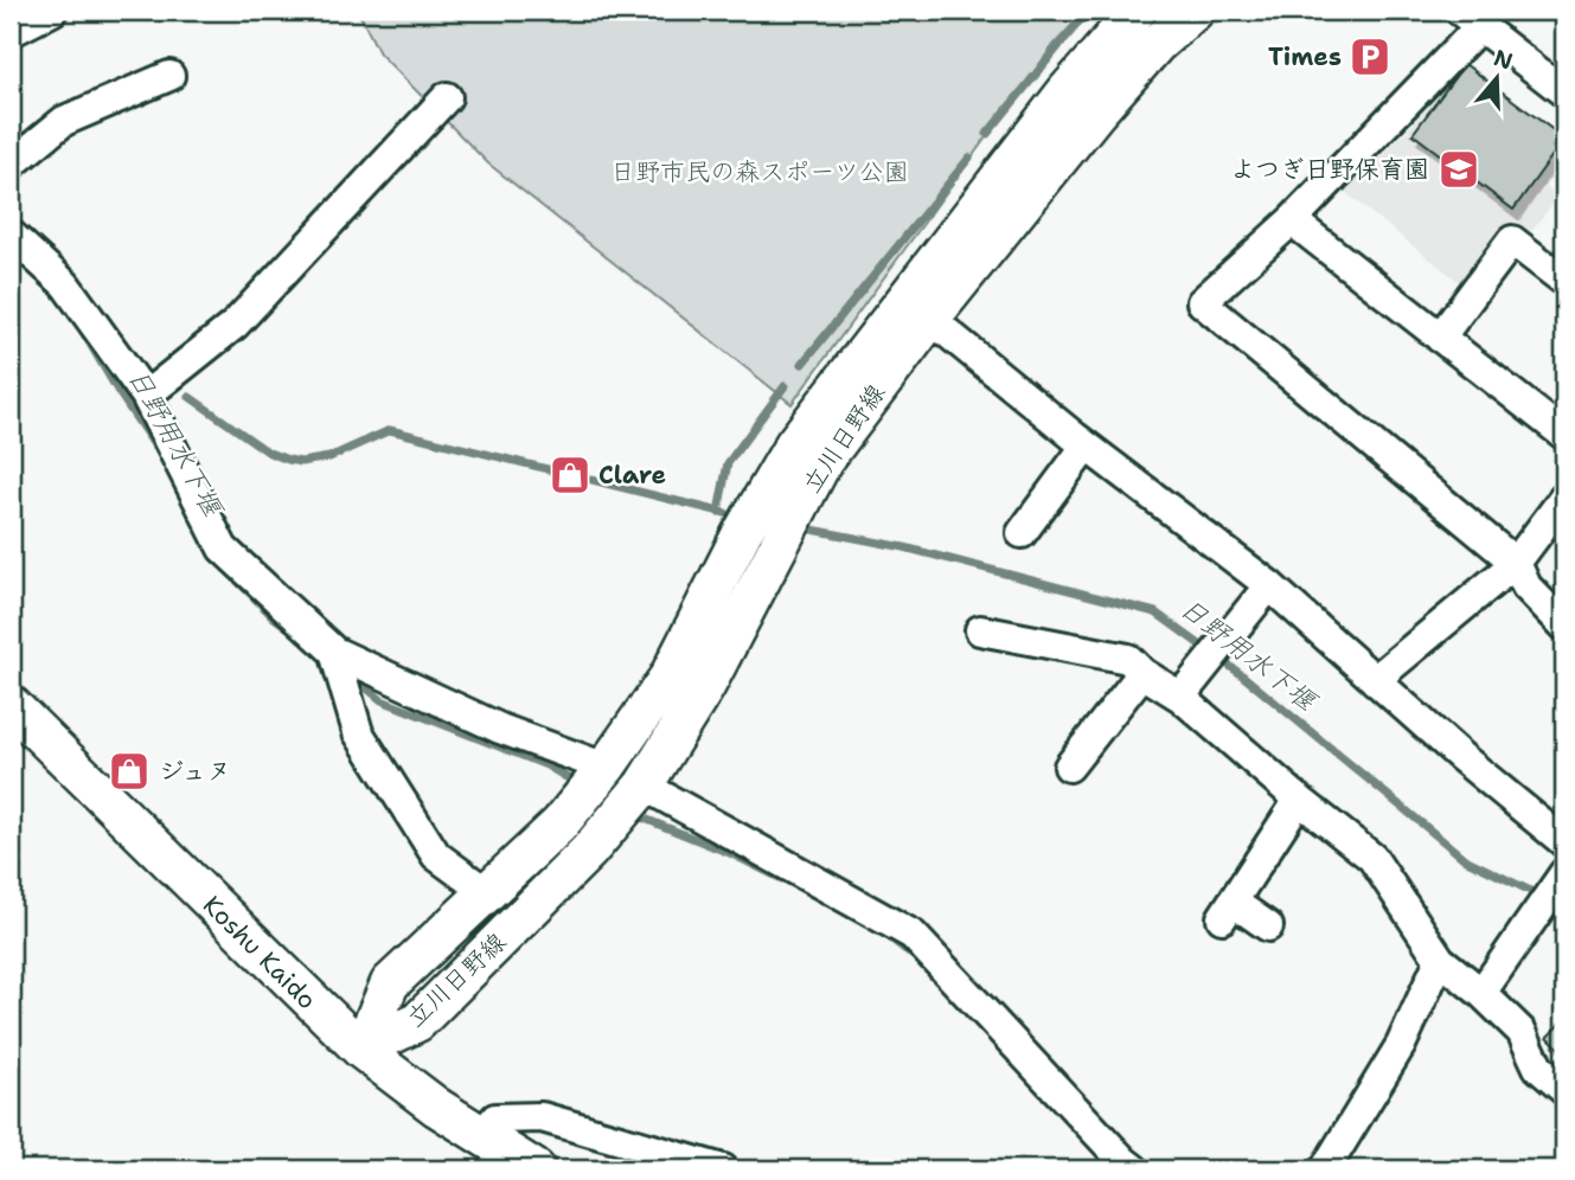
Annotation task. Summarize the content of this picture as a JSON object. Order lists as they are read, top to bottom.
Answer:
{
  "streets": {
    "main road": ["立川日野線", "Koshu Kaido"]
  },
  "crossings": [
    ["立川日野線", "Koshu Kaido"]
  ],
  "water": ["日野用水下堰"],
  "parks": ["日野市民の森スポーツ公園"],
  "places": {
    "parking": ["Times"],
    "school or university": ["よつぎ日野保育園"],
    "shop": ["Clare", "ジュヌ"]
  },
  "north": "top"
}
